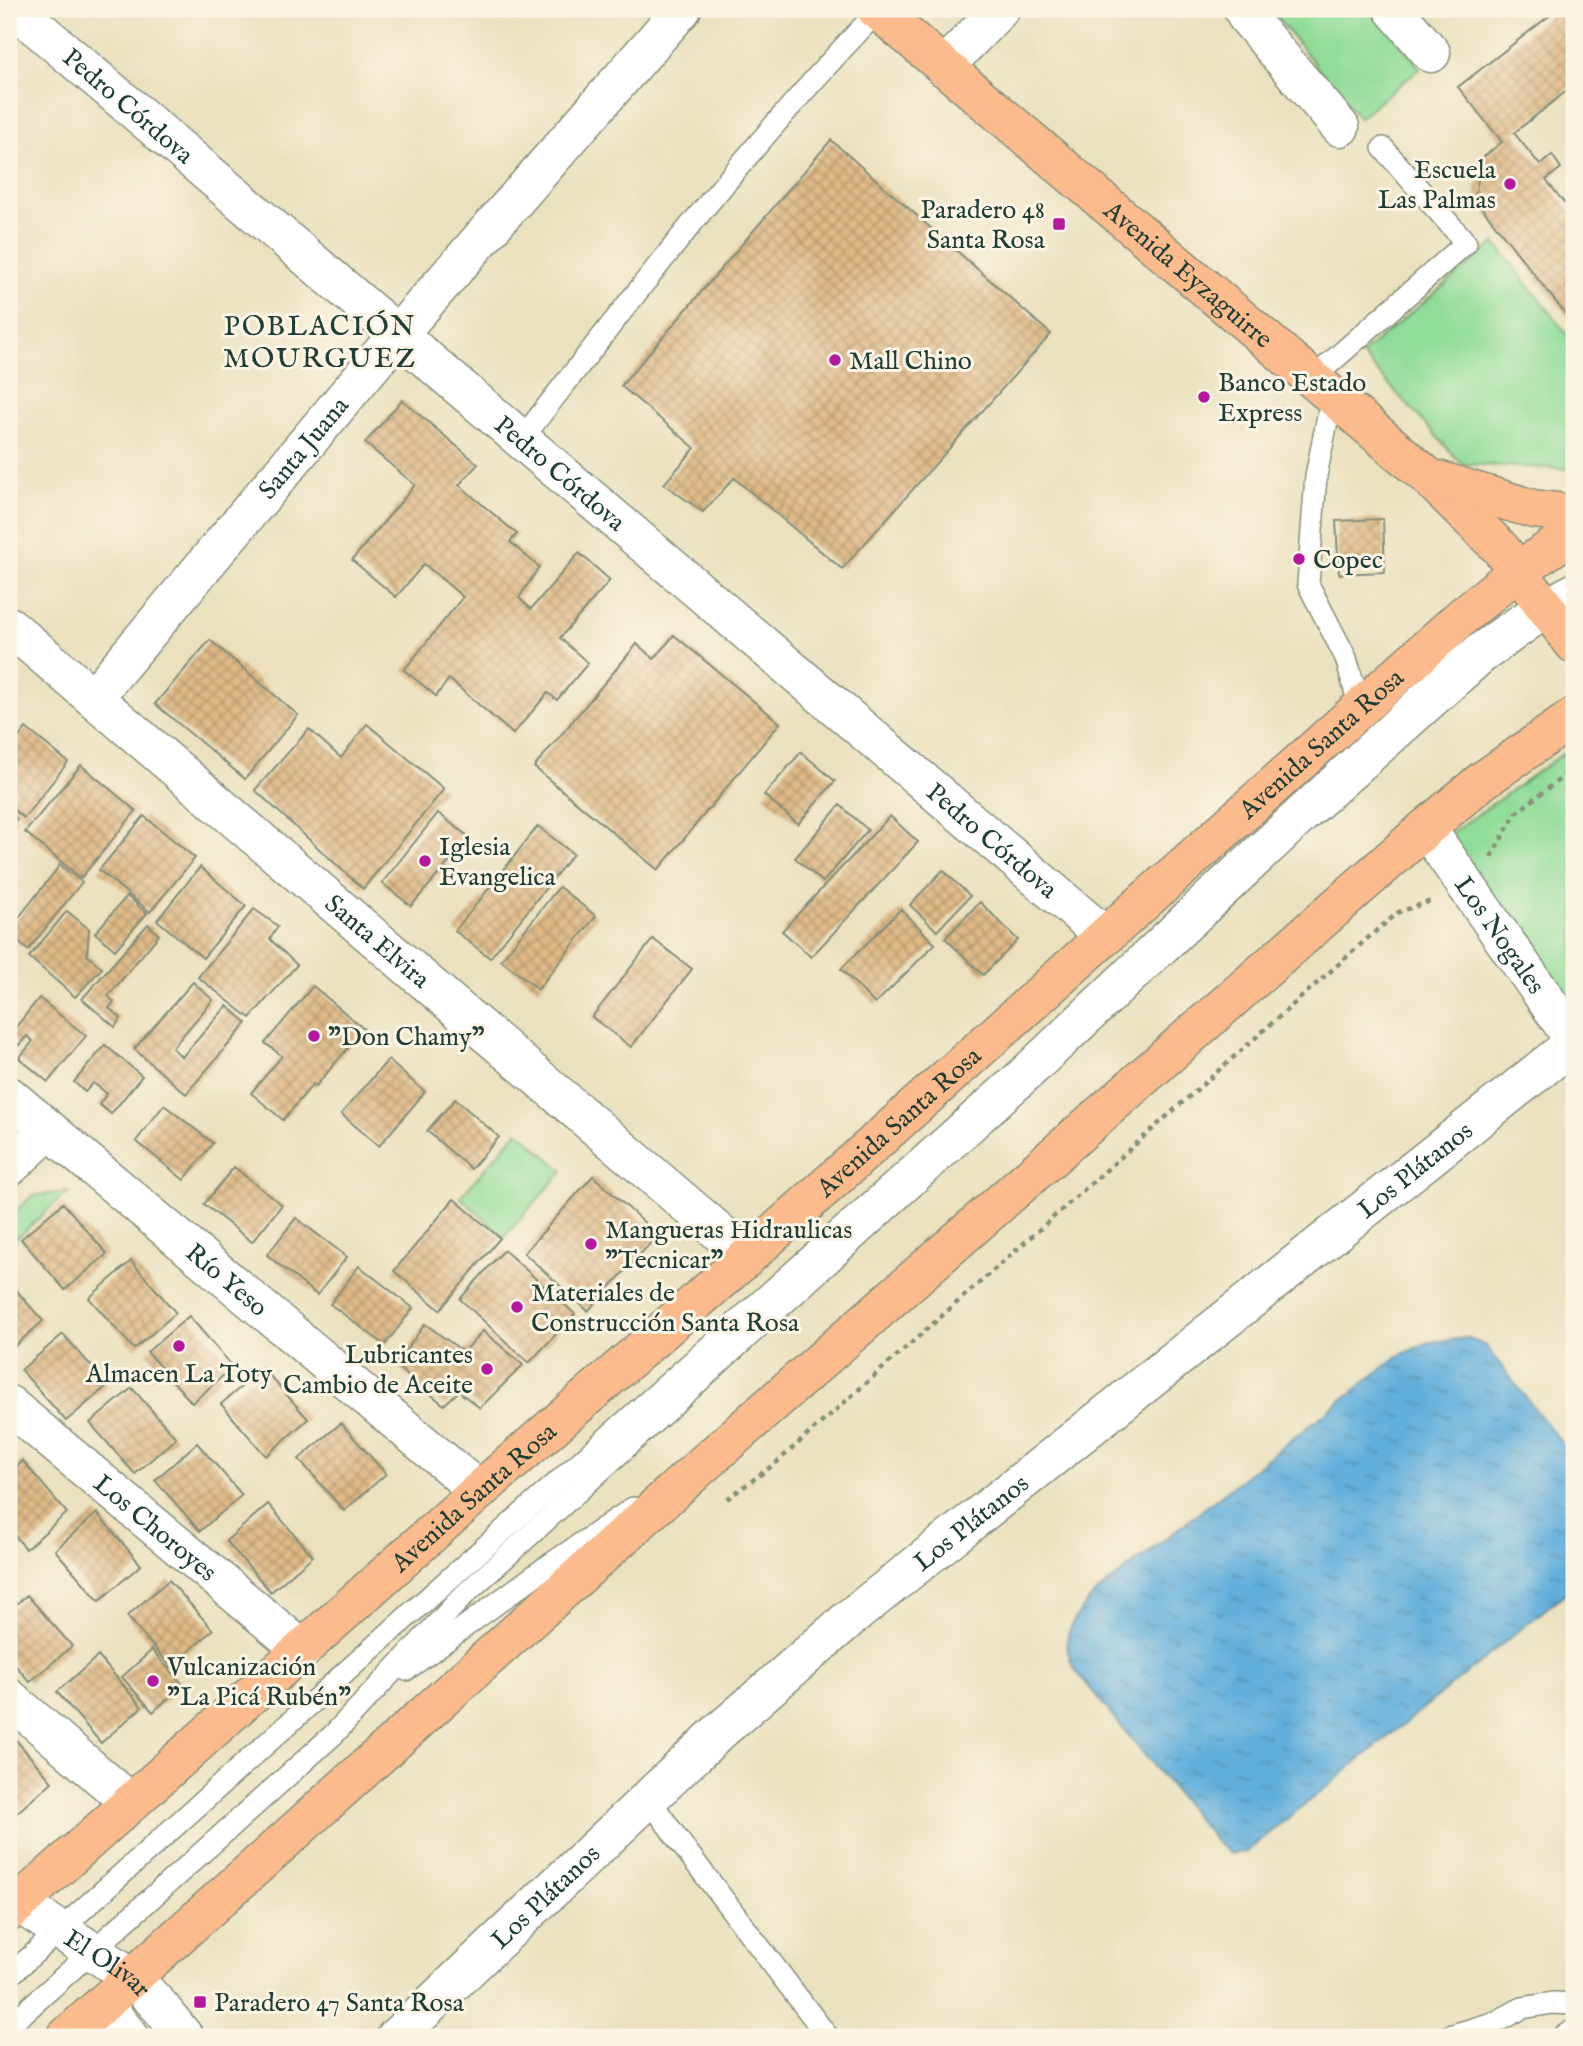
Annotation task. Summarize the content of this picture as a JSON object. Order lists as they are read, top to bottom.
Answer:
{
  "streets": {
    "main road": ["Avenida Eyzaguirre", "Avenida Santa Rosa"],
    "street": [
      "Pedro Córdova",
      "Santa Juana",
      "Los Nogales",
      "Santa Elvira",
      "Los Plátanos",
      "Río Yeso",
      "Los Choroyes",
      "El Olivar"
    ]
  },
  "crossings": [
    ["Pedro Córdova", "Santa Juana"],
    ["Pedro Córdova", "Avenida Santa Rosa"],
    ["Avenida Eyzaguirre", "Avenida Santa Rosa"],
    ["Santa Juana", "Santa Elvira"],
    ["Avenida Santa Rosa", "Santa Elvira"],
    ["Avenida Santa Rosa", "Río Yeso"],
    ["Avenida Santa Rosa", "Los Choroyes"],
    ["Avenida Santa Rosa", "El Olivar"],
    ["Los Nogales", "Los Plátanos"]
  ],
  "districts": ["POBLACIÓN MOURGUEZ"],
  "places": {
    "other": [
      "Escuela Las Palmas",
      "Mall Chino",
      "Banco Estado Express",
      "Copec",
      "Iglesia Evangelica",
      "\"Don Chamy\"",
      "Mangueras Hidraulicas \"Tecnicar\"",
      "Materiales de Construcción Santa Rosa",
      "Almacen La Toty",
      "Lubricantes Cambio de Aceite",
      "Vulcanización \"La Picá Rubén\""
    ],
    "transit": ["Paradero 48 Santa Rosa", "Paradero 47 Santa Rosa"]
  }
}
